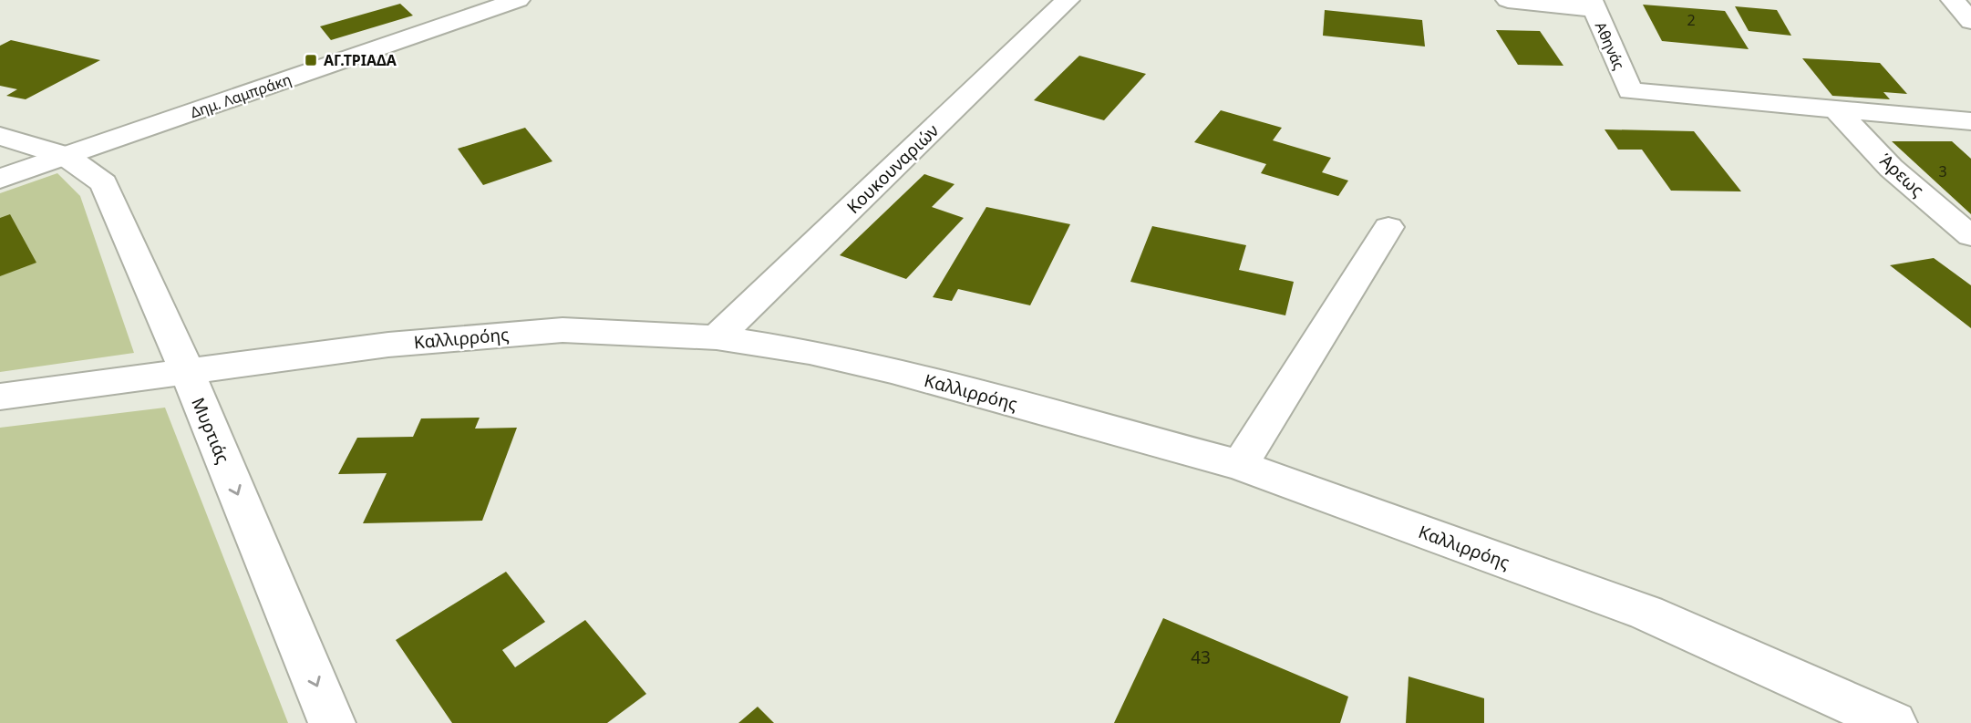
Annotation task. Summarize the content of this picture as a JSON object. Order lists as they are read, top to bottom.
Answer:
{
  "streets": {
    "street": [
      "Αθηνάς",
      "Δημ. Λαμπράκη",
      "Κουκουναριών",
      "Άρεως",
      "Καλλιρρόης",
      "Μυρτιάς"
    ]
  },
  "crossings": [
    ["Αθηνάς", "Άρεως"],
    ["Δημ. Λαμπράκη", "Μυρτιάς"],
    ["Κουκουναριών", "Καλλιρρόης"],
    ["Καλλιρρόης", "Μυρτιάς"]
  ],
  "one_way": ["Μυρτιάς"],
  "places": {
    "transit": ["ΑΓ.ΤΡΙΑΔΑ"]
  },
  "house_numbers": ["2", "3", "43"]
}
